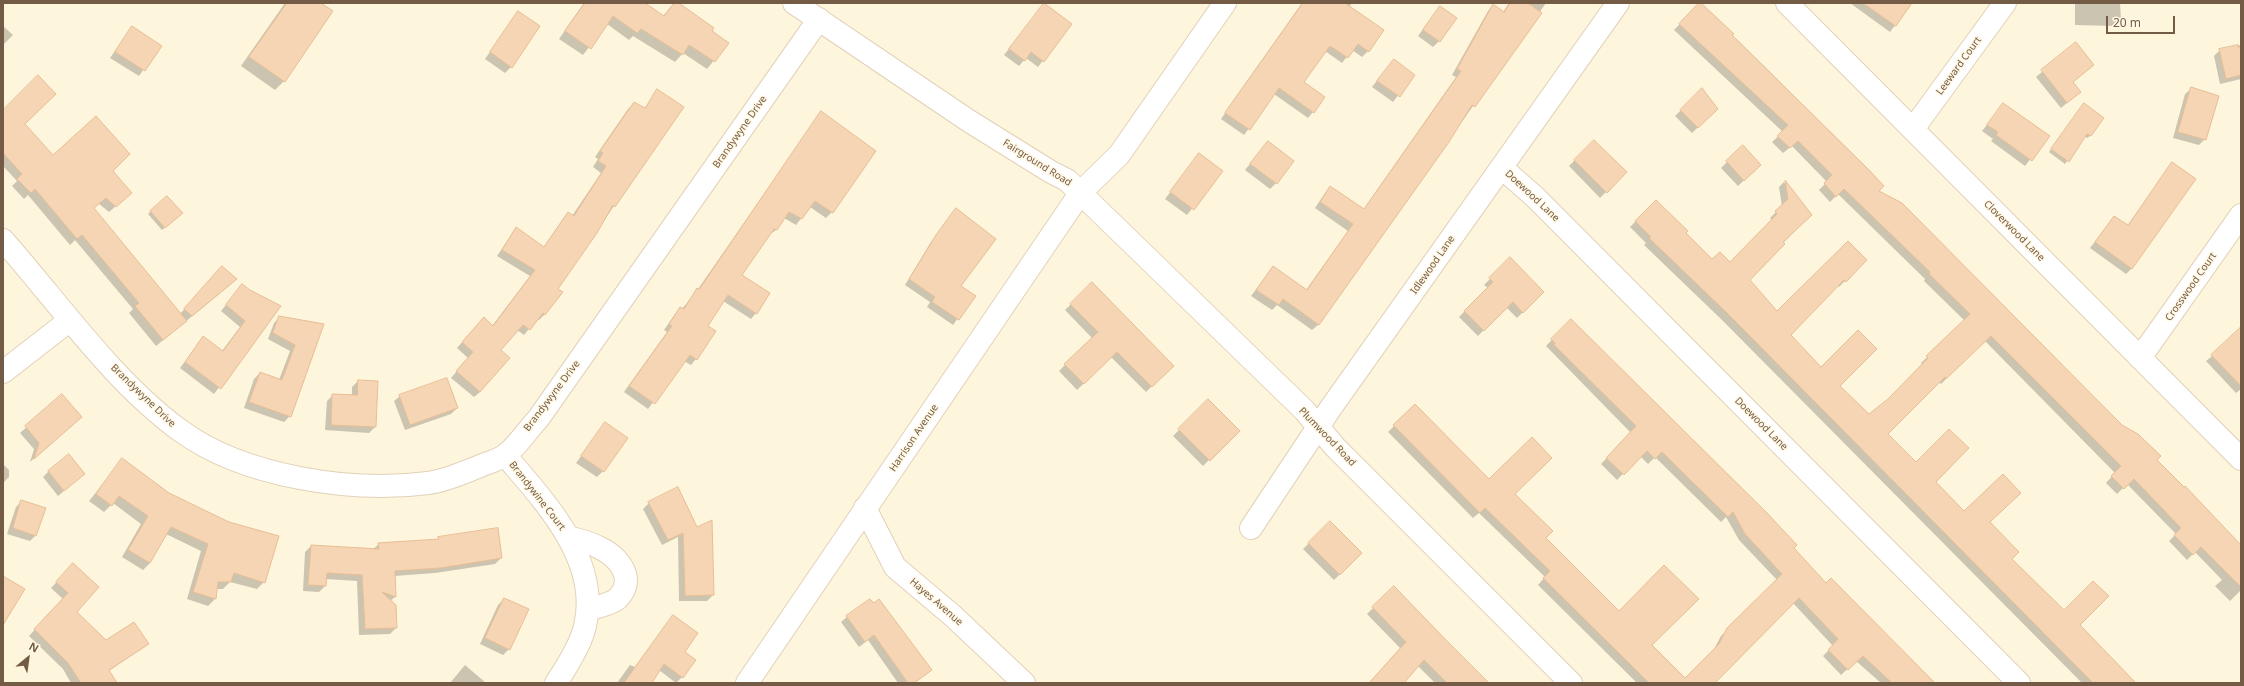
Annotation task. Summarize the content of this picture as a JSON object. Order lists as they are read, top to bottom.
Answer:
{
  "streets": {
    "street": [
      "Leeward Court",
      "Brandywyne Drive",
      "Fairground Road",
      "Doewood Lane",
      "Cloverwood Lane",
      "Idlewood Lane",
      "Crosswood Court",
      "Plumwood Road",
      "Harrison Avenue",
      "Brandywine Court",
      "Hayes Avenue"
    ]
  },
  "crossings": [
    ["Leeward Court", "Cloverwood Lane"],
    ["Brandywyne Drive", "Fairground Road"],
    ["Brandywyne Drive", "Brandywine Court"],
    ["Fairground Road", "Plumwood Road"],
    ["Fairground Road", "Harrison Avenue"],
    ["Doewood Lane", "Idlewood Lane"],
    ["Cloverwood Lane", "Crosswood Court"],
    ["Idlewood Lane", "Plumwood Road"],
    ["Plumwood Road", "Harrison Avenue"],
    ["Harrison Avenue", "Hayes Avenue"]
  ],
  "scale_bar": "20 m",
  "north": "top right"
}
